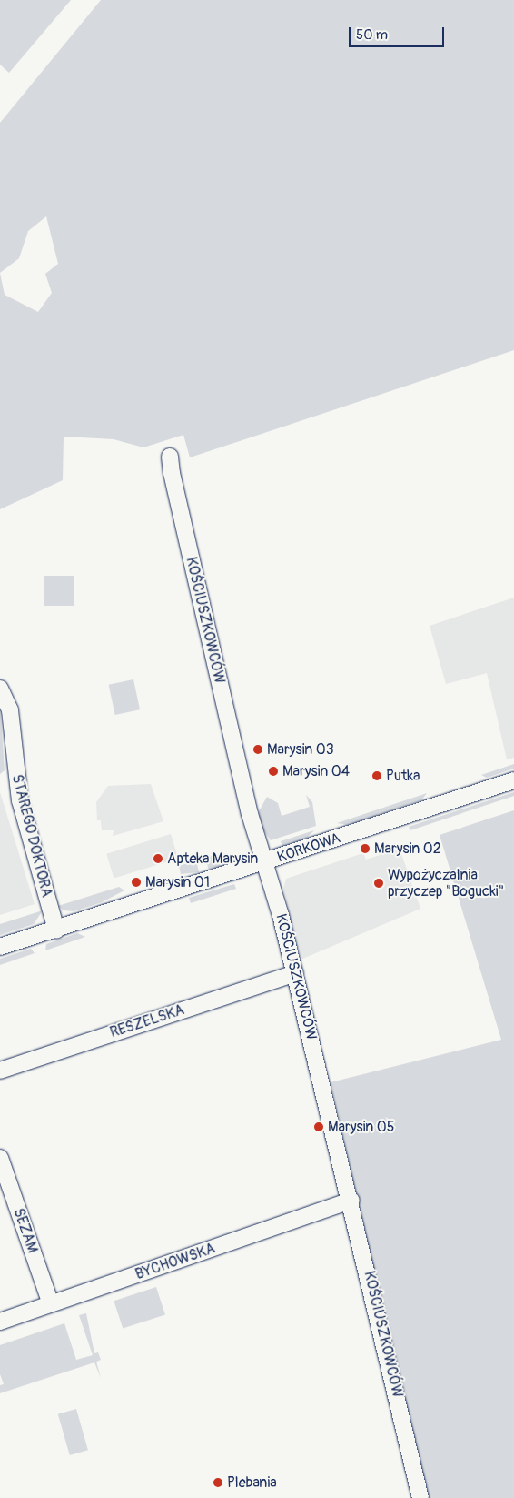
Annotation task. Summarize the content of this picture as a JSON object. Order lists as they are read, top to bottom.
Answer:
{
  "streets": {
    "street": [
      "KOŚCIUSZKOWCÓW",
      "STAREGO DOKTORA",
      "KORKOWA",
      "RESZELSKA",
      "SEZAM",
      "BYCHOWSKA"
    ]
  },
  "crossings": [
    ["KOŚCIUSZKOWCÓW", "KORKOWA"],
    ["KOŚCIUSZKOWCÓW", "RESZELSKA"],
    ["KOŚCIUSZKOWCÓW", "BYCHOWSKA"],
    ["STAREGO DOKTORA", "KORKOWA"],
    ["SEZAM", "BYCHOWSKA"]
  ],
  "places": [
    "Marysin 03",
    "Marysin 04",
    "Putka",
    "Marysin 02",
    "Apteka Marysin",
    "Marysin 01",
    "Wypożyczalnia przyczep \"Bogucki\"",
    "Marysin 05",
    "Plebania"
  ],
  "scale_bar": "50 m"
}
